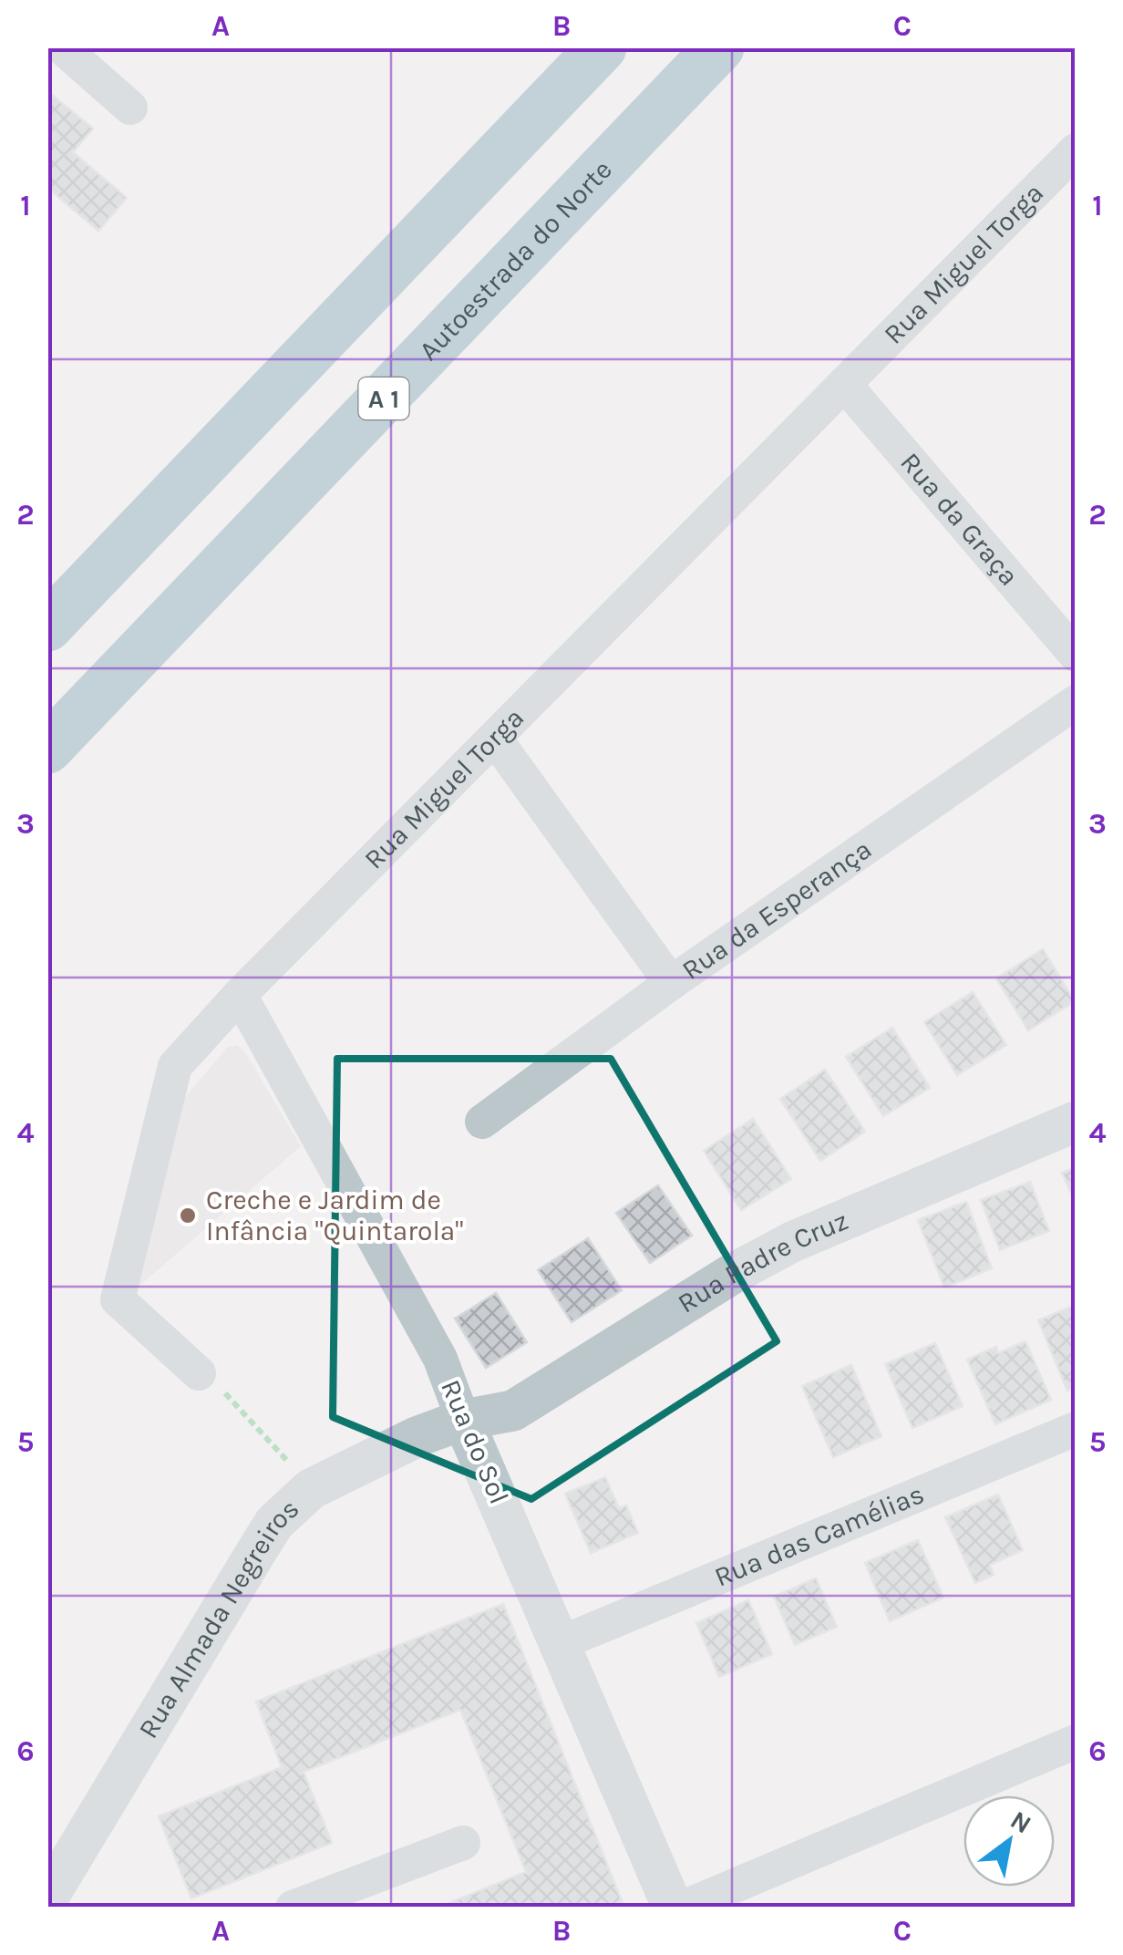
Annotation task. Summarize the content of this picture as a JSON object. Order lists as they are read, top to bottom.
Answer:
{
  "streets": {
    "highway": ["Autoestrada do Norte", "A 1"],
    "street": [
      "Rua Miguel Torga",
      "Rua da Graça",
      "Rua da Esperança",
      "Rua Padre Cruz",
      "Rua do Sol",
      "Rua das Camélias",
      "Rua Almada Negreiros"
    ]
  },
  "crossings": [
    ["Rua Miguel Torga", "Rua da Graça"],
    ["Rua Miguel Torga", "Rua do Sol"],
    ["Rua Padre Cruz", "Rua do Sol"],
    ["Rua Padre Cruz", "Rua Almada Negreiros"],
    ["Rua do Sol", "Rua das Camélias"],
    ["Rua do Sol", "Rua Almada Negreiros"]
  ],
  "places": ["Creche e Jardim de Infância \"Quintarola\""],
  "north": "top right",
  "grid": {
    "columns": ["A", "B", "C"],
    "rows": [
      "1",
      "2",
      "3",
      "4",
      "5",
      "6"
    ]
  }
}
